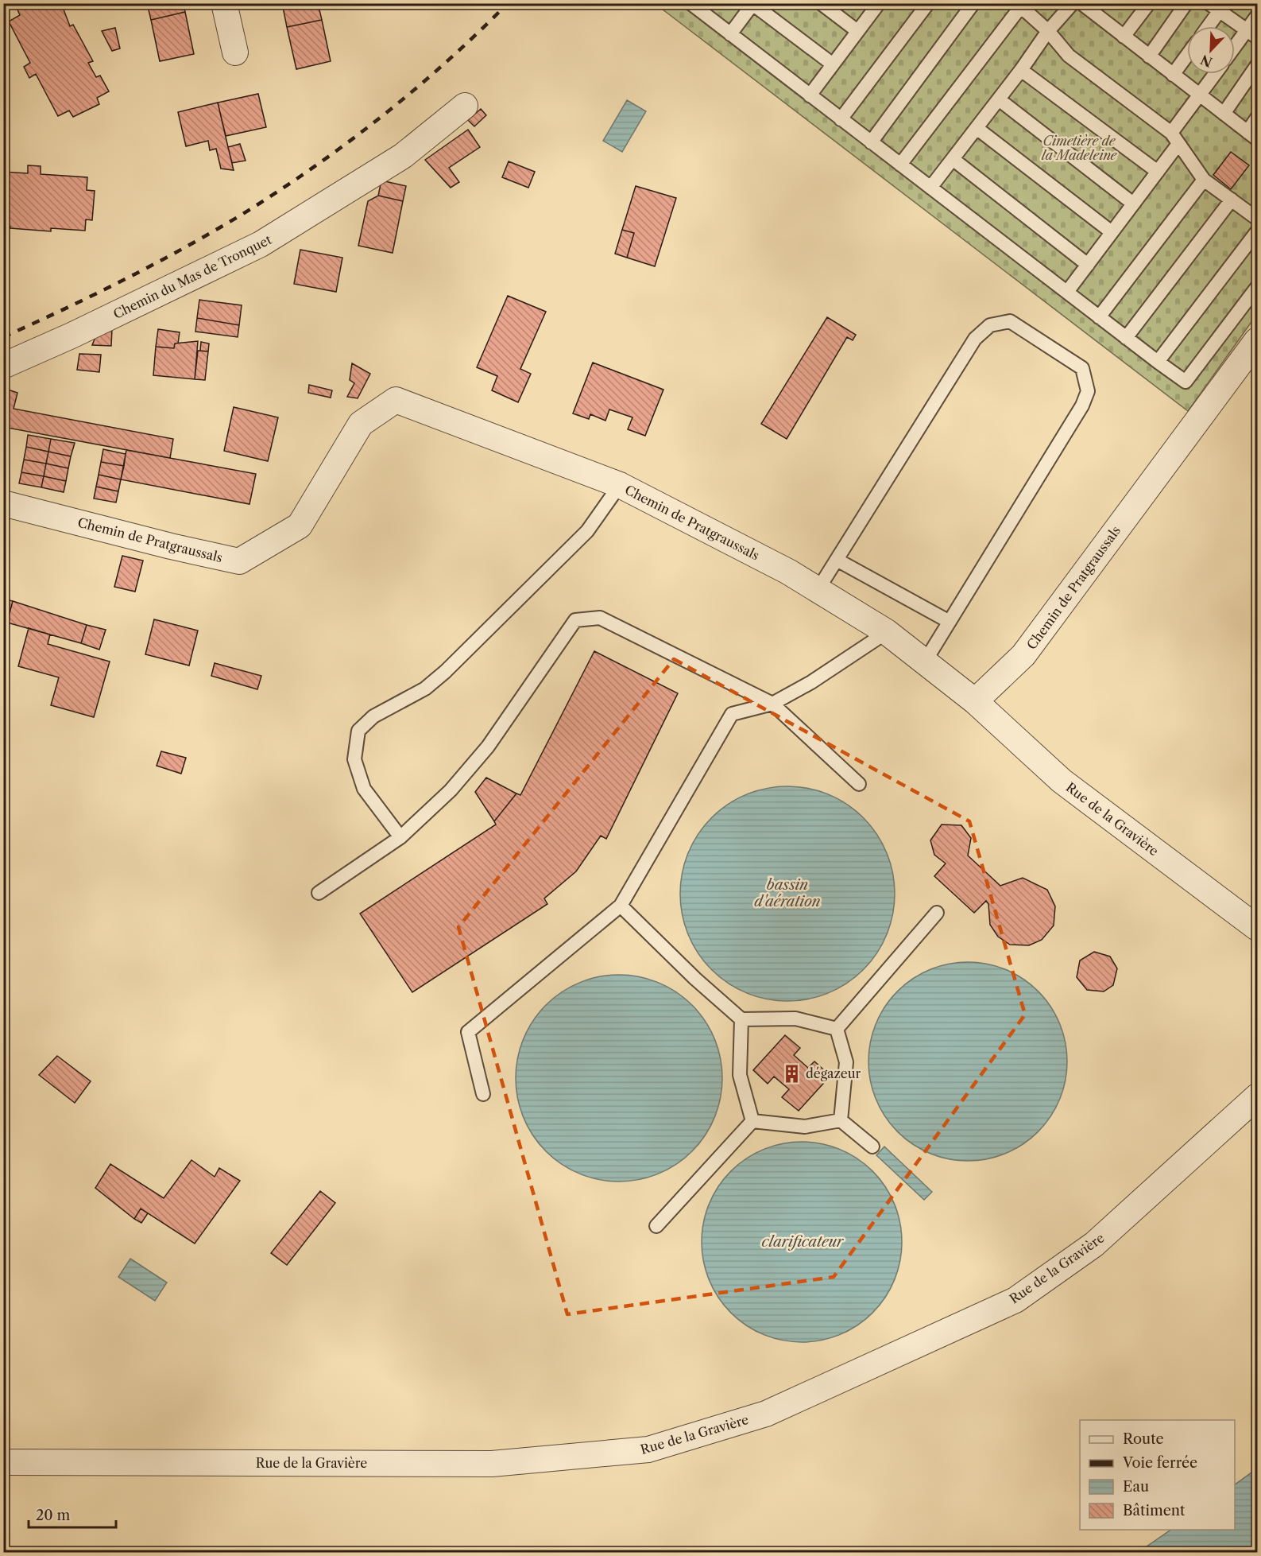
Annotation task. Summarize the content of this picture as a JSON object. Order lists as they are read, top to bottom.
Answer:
{
  "streets": {
    "street": ["Chemin du Mas de Tronquet", "Chemin de Pratgraussals", "Rue de la Gravière"]
  },
  "crossings": [
    ["Chemin de Pratgraussals", "Rue de la Gravière"]
  ],
  "water": ["bassin d'aération", "clarificateur"],
  "parks": ["Cimetière de la Madeleine"],
  "places": {
    "building": ["dégazeur"]
  },
  "legend": [
    "Route",
    "Voie ferrée",
    "Eau",
    "Bâtiment"
  ],
  "scale_bar": "20 m",
  "north": "bottom left"
}
